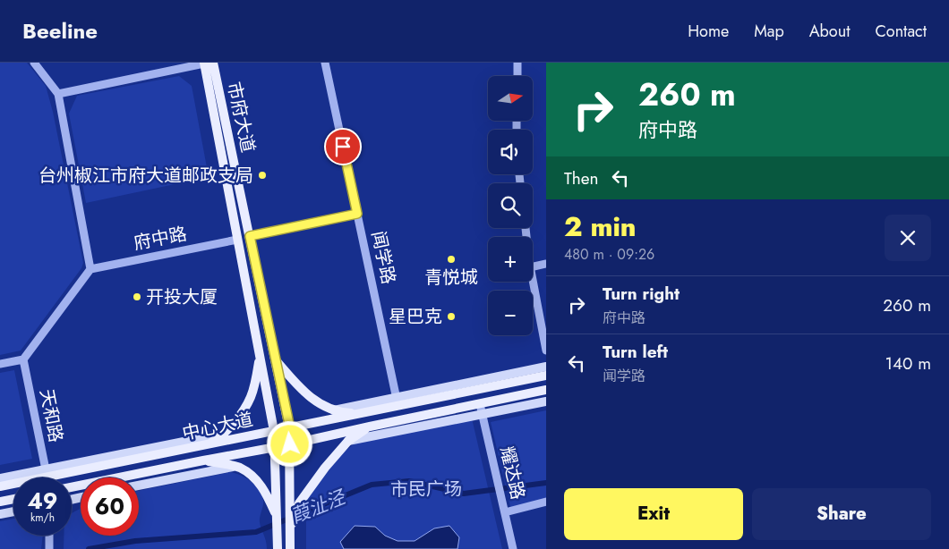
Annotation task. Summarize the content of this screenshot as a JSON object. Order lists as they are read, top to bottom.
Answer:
{
  "streets": {
    "main road": ["市府大道", "中心大道"],
    "street": [
      "府中路",
      "闻学路",
      "天和路",
      "耀达路"
    ]
  },
  "crossings": [
    ["市府大道", "府中路"],
    ["市府大道", "中心大道"],
    ["闻学路", "中心大道"],
    ["天和路", "中心大道"],
    ["中心大道", "耀达路"]
  ],
  "water": ["葭沚泾"],
  "parks": ["市民广场"],
  "places": [
    "台州椒江市府大道邮政支局",
    "青悦城",
    "开投大厦",
    "星巴克"
  ],
  "north": "right",
  "page": {
    "header": "Beeline",
    "nav": [
      "Home",
      "Map",
      "About",
      "Contact"
    ],
    "turn": ["260 m", "府中路"],
    "map_buttons": ["+", "−"],
    "then": "Then",
    "heading": ["2 min", "480 m · 09:26"],
    "list": [
      {
        "name": "Turn right",
        "note": "府中路",
        "value": "260 m"
      },
      {
        "name": "Turn left",
        "note": "闻学路",
        "value": "140 m"
      }
    ],
    "speed": "49 km/h",
    "limit": "60",
    "buttons": ["Exit", "Share"]
  }
}
